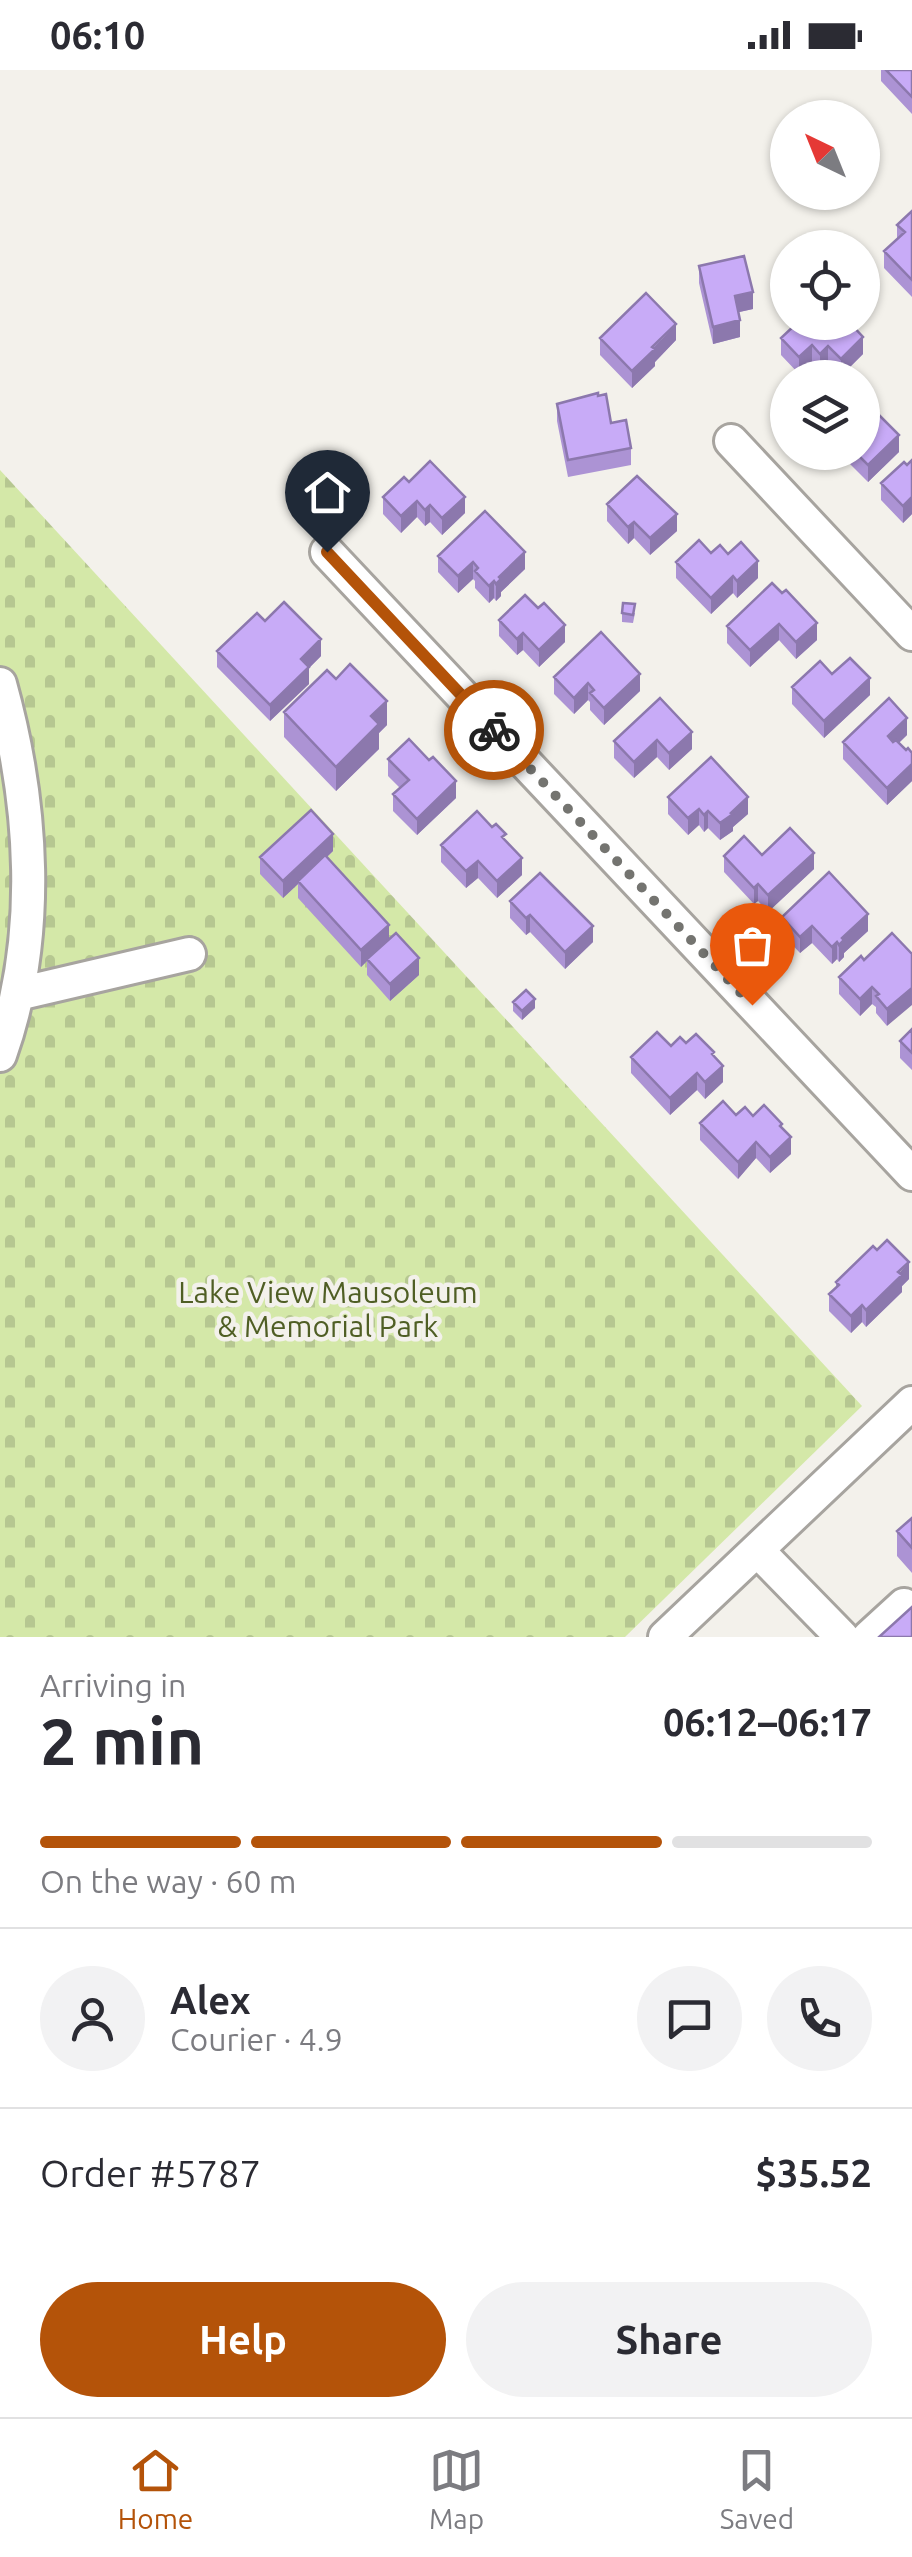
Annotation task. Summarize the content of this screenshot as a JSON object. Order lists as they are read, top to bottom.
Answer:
{
  "parks": ["Lake View Mausoleum & Memorial Park"],
  "north": "top left",
  "page": {
    "status": "06:10",
    "heading": ["2 min", "Arriving in", "06:12–06:17"],
    "panel": [
      "Alex",
      "Courier · 4.9",
      "Order #5787",
      "$35.52"
    ],
    "bar": "On the way · 60 m",
    "buttons": ["Help", "Share"],
    "tabs": ["Home", "Map", "Saved"]
  }
}
